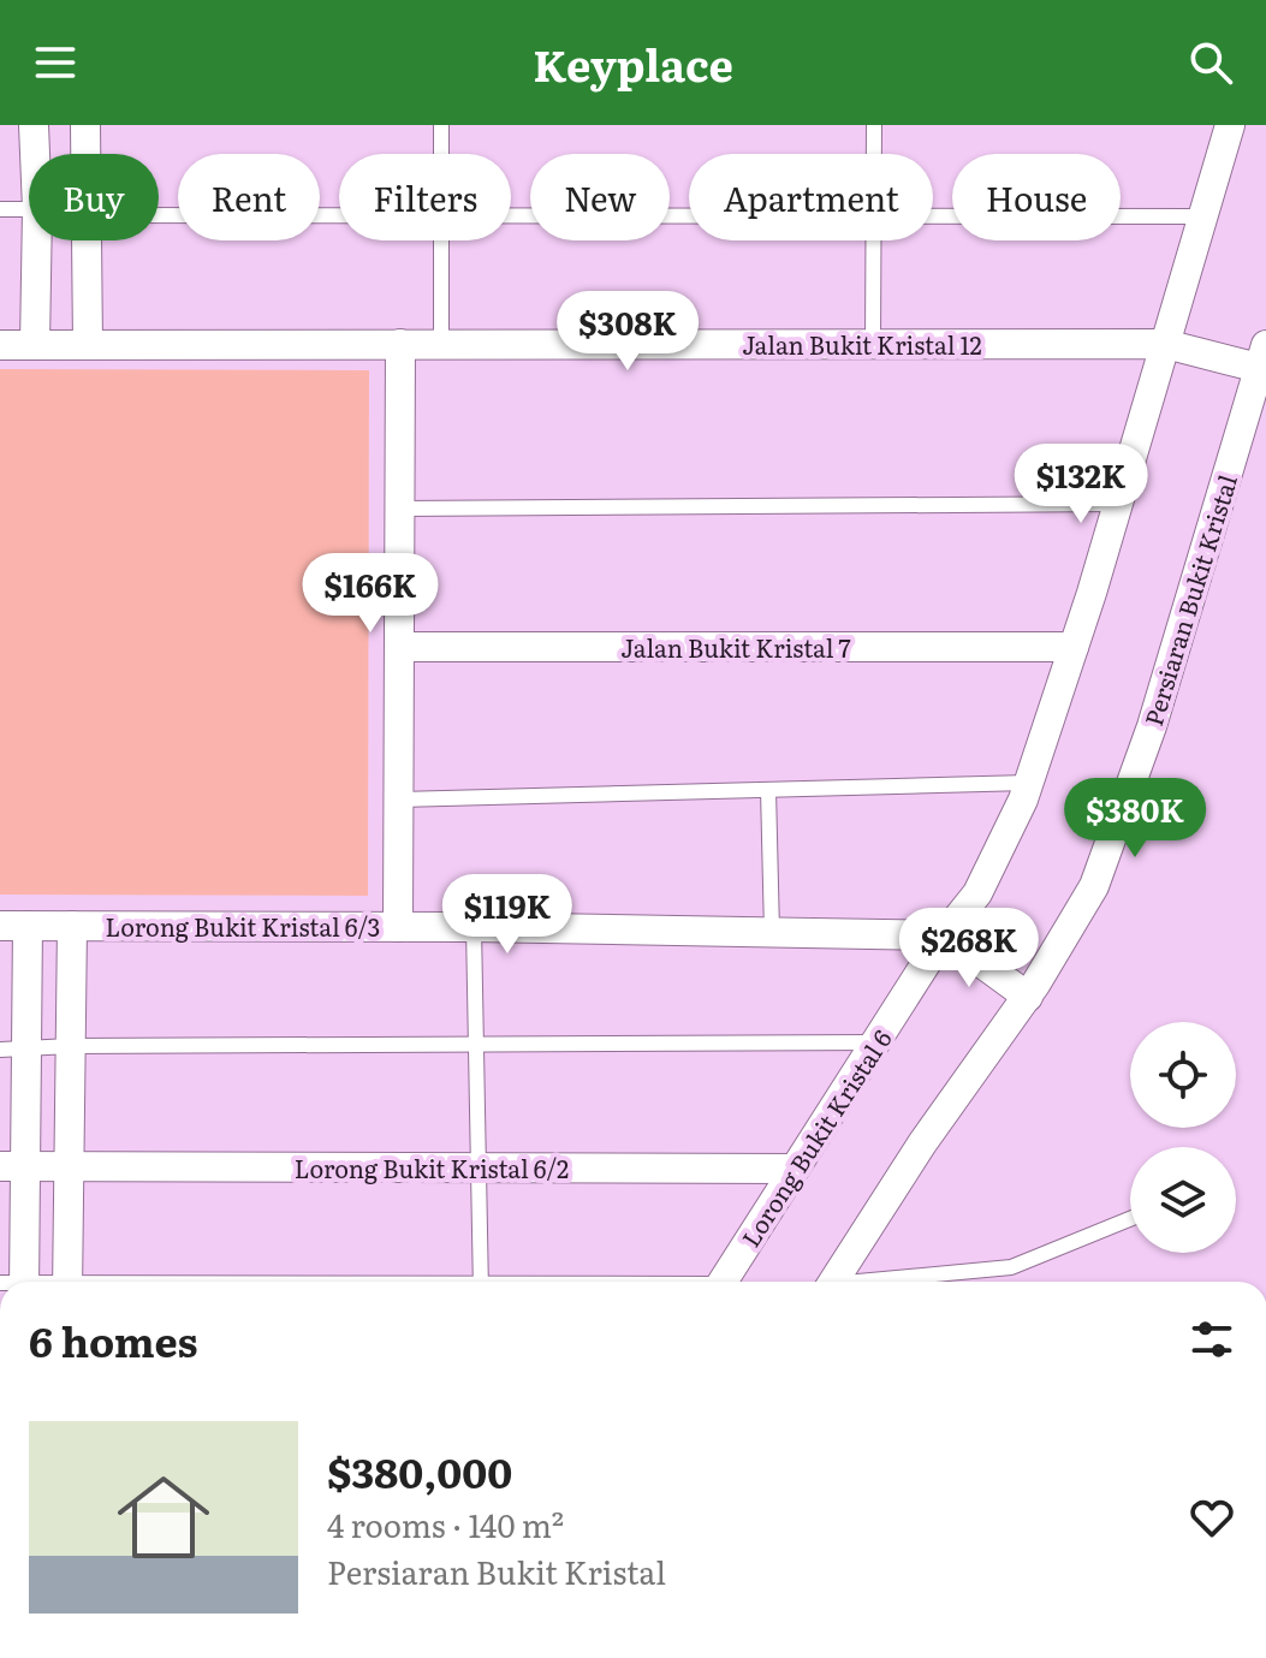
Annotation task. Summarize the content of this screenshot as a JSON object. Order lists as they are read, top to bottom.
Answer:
{
  "streets": {
    "street": [
      "Jalan Bukit Kristal 12",
      "Persiaran Bukit Kristal",
      "Jalan Bukit Kristal 7",
      "Lorong Bukit Kristal 6/3",
      "Lorong Bukit Kristal 6",
      "Lorong Bukit Kristal 6/2"
    ]
  },
  "crossings": [
    ["Jalan Bukit Kristal 12", "Persiaran Bukit Kristal"],
    ["Jalan Bukit Kristal 12", "Lorong Bukit Kristal 6"],
    ["Jalan Bukit Kristal 7", "Lorong Bukit Kristal 6"],
    ["Lorong Bukit Kristal 6/3", "Lorong Bukit Kristal 6"],
    ["Lorong Bukit Kristal 6", "Lorong Bukit Kristal 6/2"]
  ],
  "page": {
    "header": "Keyplace",
    "chip": [
      "Buy",
      "Rent",
      "Filters",
      "New",
      "Apartment",
      "House"
    ],
    "price": [
      "$308K",
      "$132K",
      "$166K",
      "$380K",
      "$119K",
      "$268K"
    ],
    "heading": "6 homes",
    "list": [
      {
        "name": "$380,000",
        "note": "4 rooms · 140 m² · Persiaran Bukit Kristal"
      }
    ]
  }
}
